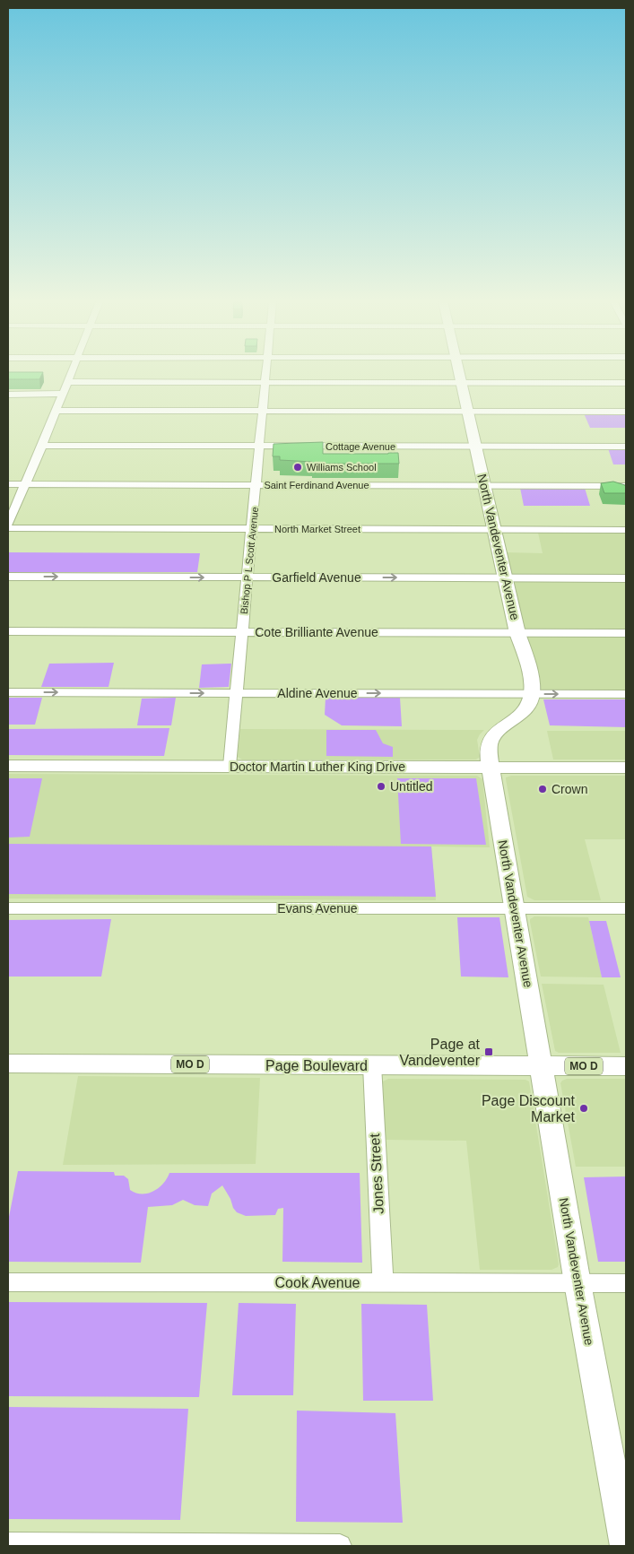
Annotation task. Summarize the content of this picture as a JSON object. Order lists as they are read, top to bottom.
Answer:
{
  "streets": {
    "main road": [
      "North Vandeventer Avenue",
      "Doctor Martin Luther King Drive",
      "MO D",
      "Page Boulevard"
    ],
    "street": [
      "Cottage Avenue",
      "Saint Ferdinand Avenue",
      "North Market Street",
      "Bishop P L Scott Avenue",
      "Garfield Avenue",
      "Cote Brilliante Avenue",
      "Aldine Avenue",
      "Evans Avenue",
      "Jones Street",
      "Cook Avenue"
    ]
  },
  "crossings": [
    ["Cottage Avenue", "North Vandeventer Avenue"],
    ["Cottage Avenue", "Bishop P L Scott Avenue"],
    ["Saint Ferdinand Avenue", "North Vandeventer Avenue"],
    ["Saint Ferdinand Avenue", "Bishop P L Scott Avenue"],
    ["North Market Street", "North Vandeventer Avenue"],
    ["North Market Street", "Bishop P L Scott Avenue"],
    ["North Vandeventer Avenue", "Garfield Avenue"],
    ["North Vandeventer Avenue", "Cote Brilliante Avenue"],
    ["North Vandeventer Avenue", "Aldine Avenue"],
    ["North Vandeventer Avenue", "Doctor Martin Luther King Drive"],
    ["North Vandeventer Avenue", "Evans Avenue"],
    ["North Vandeventer Avenue", "Page Boulevard"],
    ["North Vandeventer Avenue", "Cook Avenue"],
    ["Bishop P L Scott Avenue", "Garfield Avenue"],
    ["Bishop P L Scott Avenue", "Cote Brilliante Avenue"],
    ["Bishop P L Scott Avenue", "Aldine Avenue"],
    ["Bishop P L Scott Avenue", "Doctor Martin Luther King Drive"],
    ["Page Boulevard", "Jones Street"],
    ["Jones Street", "Cook Avenue"]
  ],
  "one_way": ["Garfield Avenue", "Aldine Avenue"],
  "places": {
    "other": [
      "Williams School",
      "Untitled",
      "Crown",
      "Page Discount Market"
    ],
    "transit": ["Page at Vandeventer"]
  }
}
